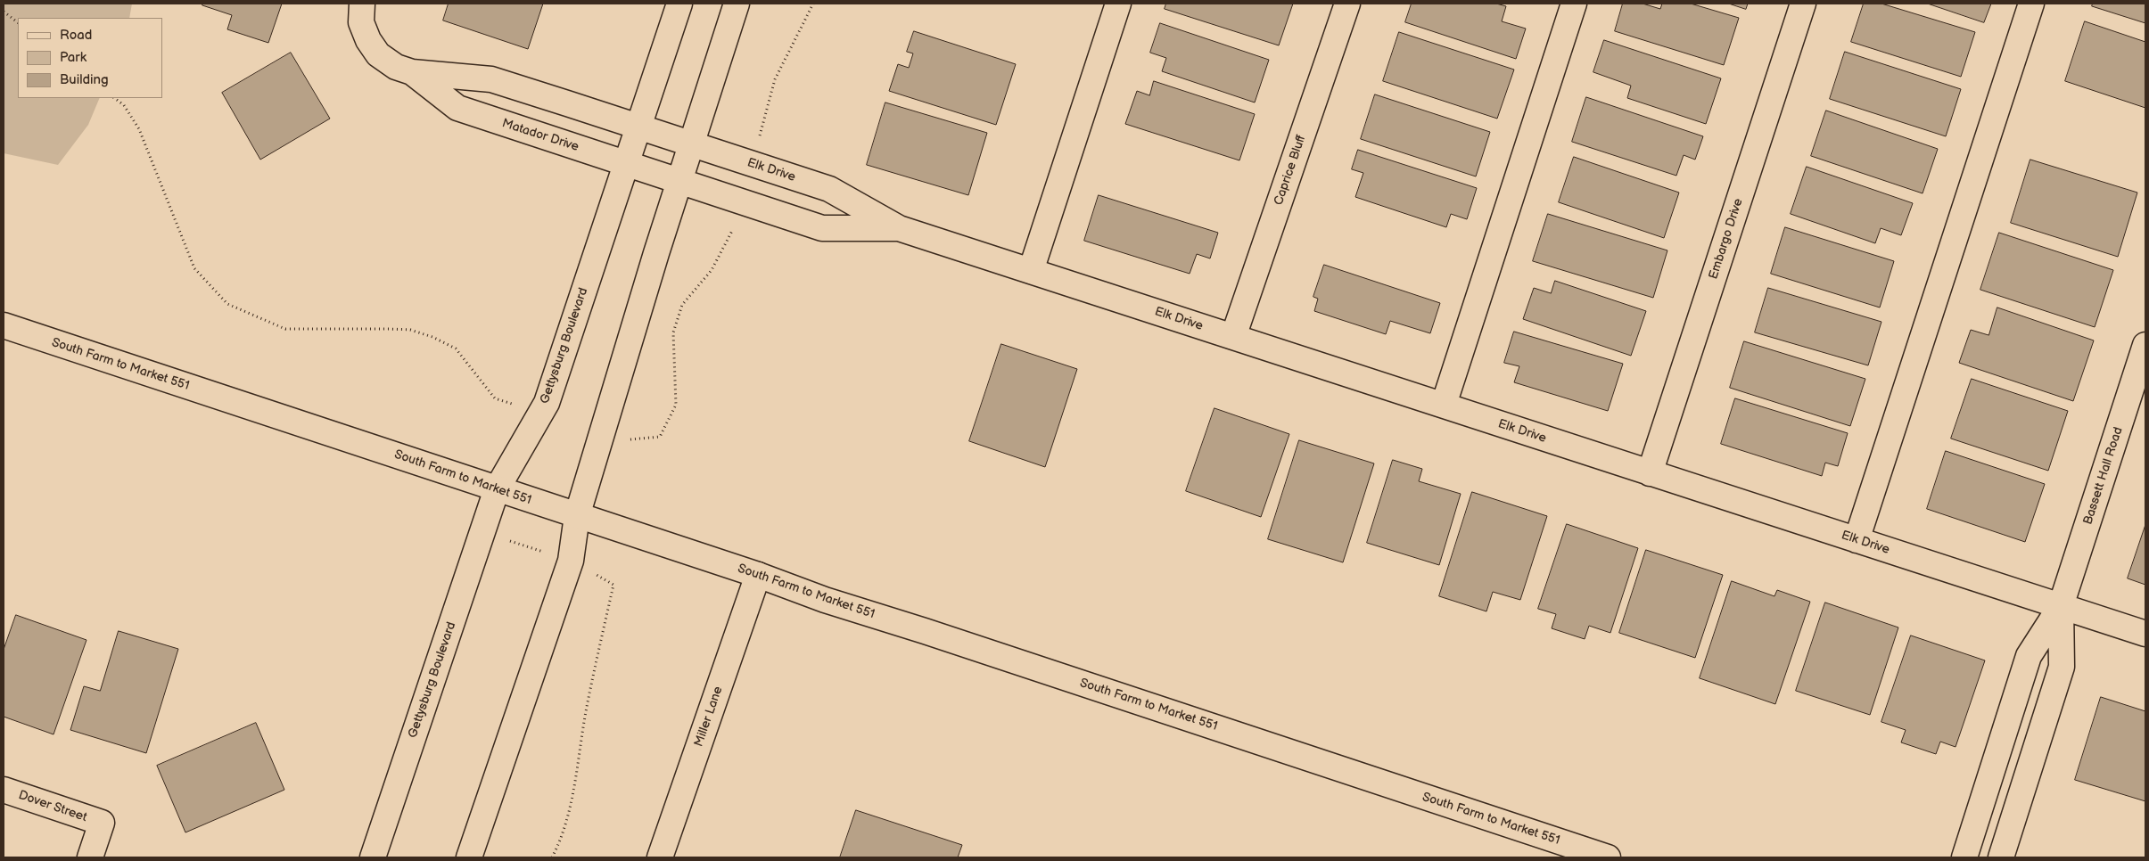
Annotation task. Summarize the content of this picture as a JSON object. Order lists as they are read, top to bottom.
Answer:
{
  "streets": {
    "street": [
      "Matador Drive",
      "Elk Drive",
      "Caprice Bluff",
      "Embargo Drive",
      "Gettysburg Boulevard",
      "South Farm to Market 551",
      "Bassett Hall Road",
      "Miller Lane",
      "Dover Street"
    ]
  },
  "crossings": [
    ["Matador Drive", "Elk Drive"],
    ["Matador Drive", "Gettysburg Boulevard"],
    ["Elk Drive", "Caprice Bluff"],
    ["Elk Drive", "Embargo Drive"],
    ["Elk Drive", "Gettysburg Boulevard"],
    ["Elk Drive", "Bassett Hall Road"],
    ["Gettysburg Boulevard", "South Farm to Market 551"],
    ["South Farm to Market 551", "Miller Lane"]
  ],
  "legend": ["Road", "Park", "Building"]
}
